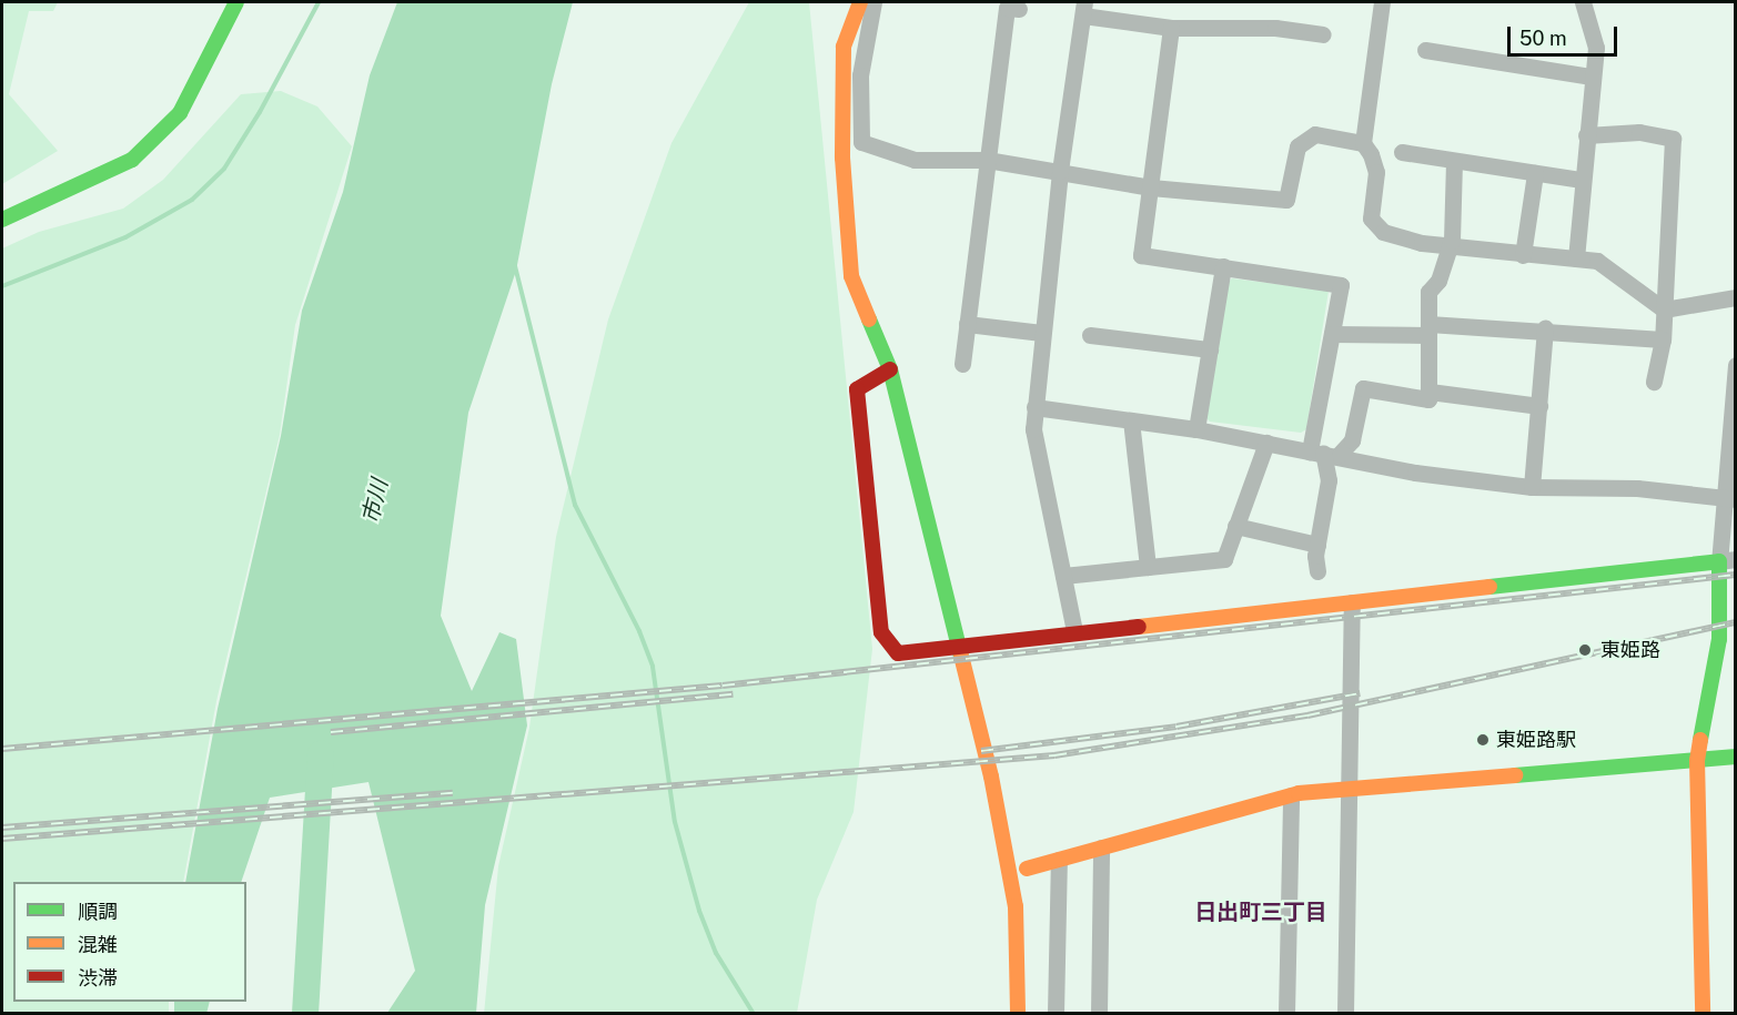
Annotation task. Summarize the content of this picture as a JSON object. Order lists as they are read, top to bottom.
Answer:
{
  "districts": ["日出町三丁目"],
  "water": ["市川"],
  "places": ["東姫路", "東姫路駅"],
  "legend": ["順調", "混雑", "渋滞"],
  "scale_bar": "50 m"
}
